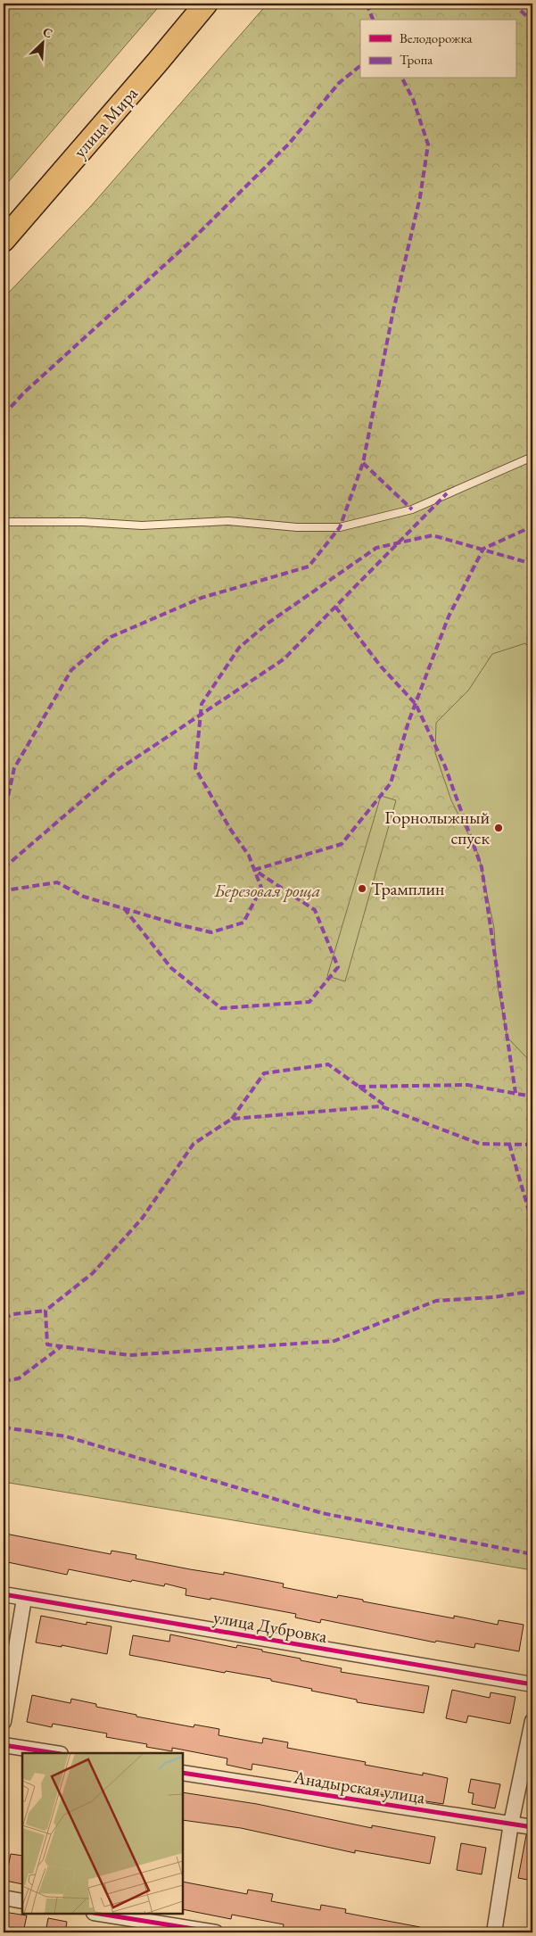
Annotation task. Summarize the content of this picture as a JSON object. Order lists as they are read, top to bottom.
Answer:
{
  "streets": {
    "main road": ["улица Мира"],
    "street": ["улица Дубровка", "Анадырская улица"]
  },
  "parks": ["Березовая роща"],
  "places": ["Горнолыжный спуск", "Трамплин"],
  "legend": ["Велодорожка", "Тропа"],
  "north": "top right"
}
